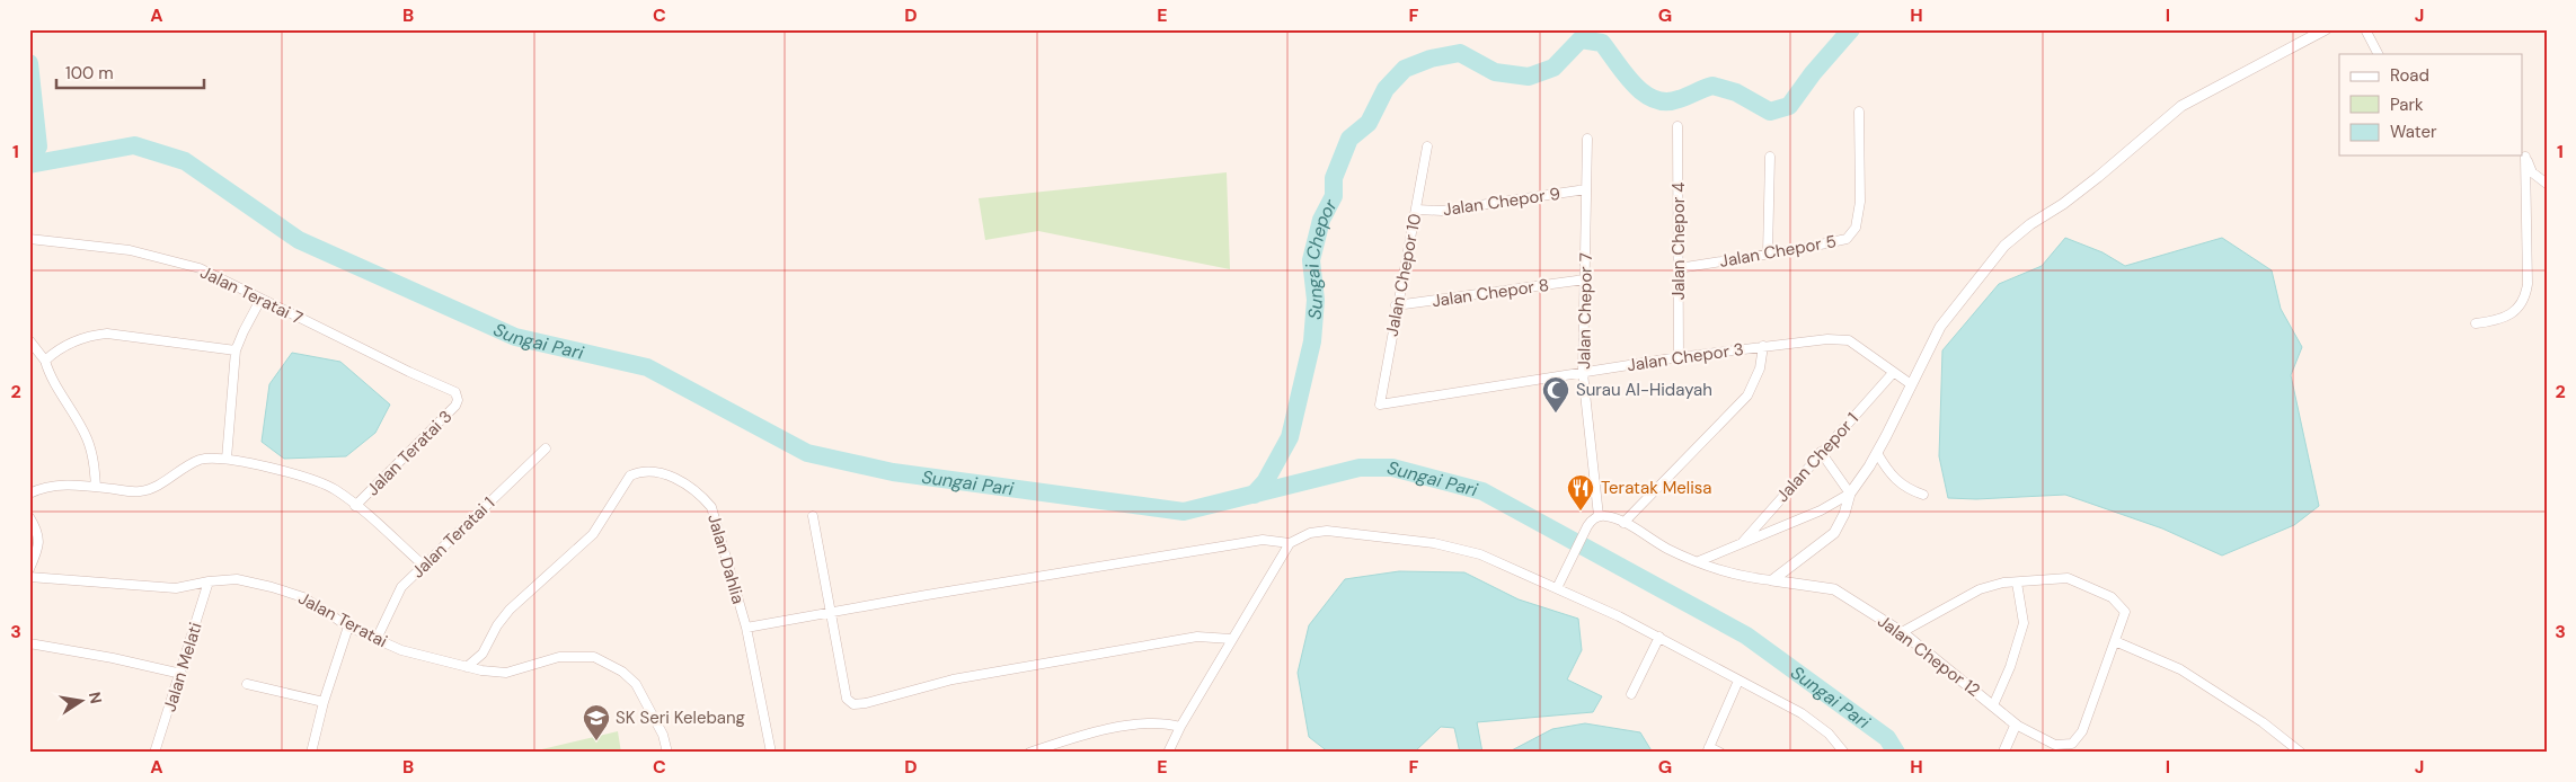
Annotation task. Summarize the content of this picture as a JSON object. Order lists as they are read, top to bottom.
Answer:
{
  "streets": {
    "street": [
      "Jalan Chepor 9",
      "Jalan Chepor 4",
      "Jalan Chepor 5",
      "Jalan Chepor 10",
      "Jalan Chepor 8",
      "Jalan Teratai 7",
      "Jalan Chepor 7",
      "Jalan Chepor 3",
      "Jalan Teratai 3",
      "Jalan Chepor 1",
      "Jalan Teratai 1",
      "Jalan Dahlia",
      "Jalan Teratai",
      "Jalan Chepor 12",
      "Jalan Melati"
    ]
  },
  "crossings": [
    ["Jalan Chepor 9", "Jalan Chepor 10"],
    ["Jalan Chepor 9", "Jalan Chepor 7"],
    ["Jalan Chepor 4", "Jalan Chepor 5"],
    ["Jalan Chepor 4", "Jalan Chepor 3"],
    ["Jalan Chepor 10", "Jalan Chepor 8"],
    ["Jalan Chepor 10", "Jalan Chepor 3"],
    ["Jalan Chepor 8", "Jalan Chepor 7"],
    ["Jalan Teratai 7", "Jalan Teratai 3"],
    ["Jalan Chepor 7", "Jalan Chepor 3"],
    ["Jalan Chepor 3", "Jalan Chepor 1"],
    ["Jalan Teratai 1", "Jalan Teratai"],
    ["Jalan Dahlia", "Jalan Teratai"],
    ["Jalan Teratai", "Jalan Melati"]
  ],
  "water": ["Sungai Chepor", "Sungai Pari"],
  "places": {
    "mosque": ["Surau Al-Hidayah"],
    "restaurant": ["Teratak Melisa"],
    "school or university": ["SK Seri Kelebang"]
  },
  "legend": ["Road", "Park", "Water"],
  "scale_bar": "100 m",
  "north": "right",
  "grid": {
    "columns": [
      "A",
      "B",
      "C",
      "D",
      "E",
      "F",
      "G",
      "H",
      "I",
      "J"
    ],
    "rows": ["1", "2", "3"]
  }
}
